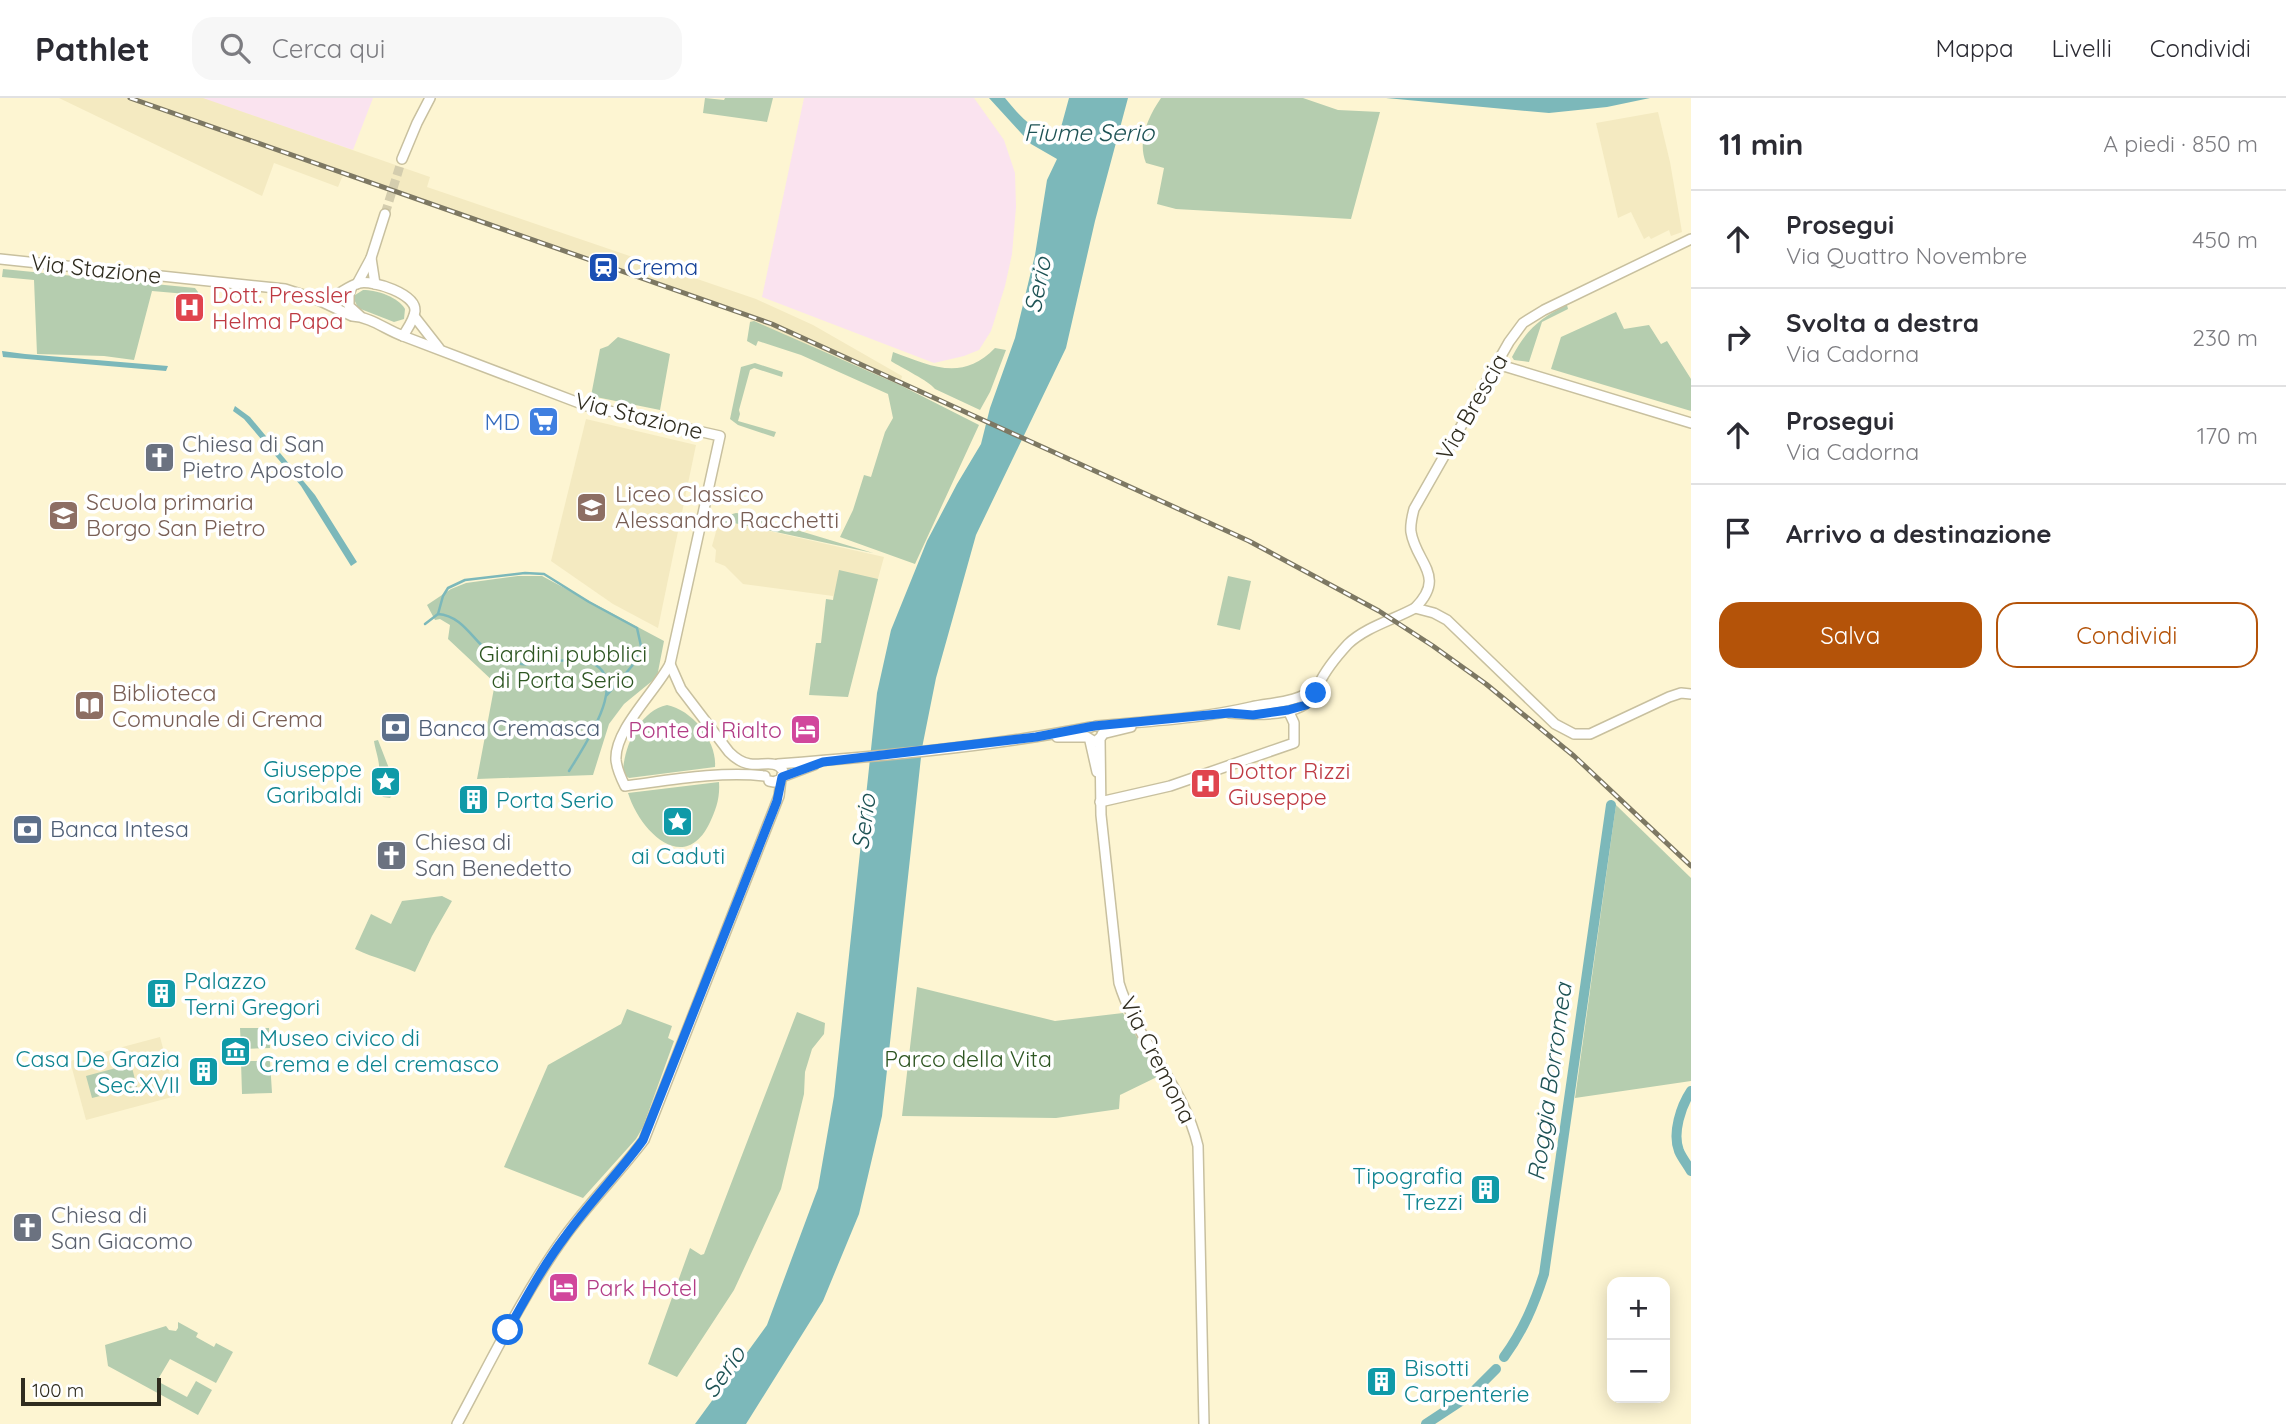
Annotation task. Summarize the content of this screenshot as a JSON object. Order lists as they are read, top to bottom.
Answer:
{
  "streets": {
    "street": ["Via Stazione", "Via Brescia", "Via Cremona"]
  },
  "water": ["Fiume Serio", "Serio", "Roggia Borromea"],
  "parks": ["Giardini pubblici di Porta Serio", "Parco della Vita"],
  "places": {
    "station": ["Crema"],
    "hospital": ["Dott. Pressler Helma Papa", "Dottor Rizzi Giuseppe"],
    "supermarket": ["MD"],
    "church": ["Chiesa di San Pietro Apostolo", "Chiesa di San Benedetto", "Chiesa di San Giacomo"],
    "school or university": ["Liceo Classico Alessandro Racchetti", "Scuola primaria Borgo San Pietro"],
    "library": ["Biblioteca Comunale di Crema"],
    "bank": ["Banca Cremasca", "Banca Intesa"],
    "hotel": ["Ponte di Rialto", "Park Hotel"],
    "place": ["Giuseppe Garibaldi", "ai Caduti"],
    "building": [
      "Porta Serio",
      "Palazzo Terni Gregori",
      "Casa De Grazia Sec.XVII",
      "Tipografia Trezzi",
      "Bisotti Carpenterie"
    ],
    "museum": ["Museo civico di Crema e del cremasco"]
  },
  "scale_bar": "100 m",
  "page": {
    "header": "Pathlet",
    "search": "Cerca qui",
    "nav": ["Mappa", "Livelli", "Condividi"],
    "heading": ["11 min", "A piedi · 850 m"],
    "list": [
      ["Prosegui", "Via Quattro Novembre", "450 m"],
      ["Svolta a destra", "Via Cadorna", "230 m"],
      ["Prosegui", "Via Cadorna", "170 m"],
      "Arrivo a destinazione"
    ],
    "buttons": ["Salva", "Condividi"],
    "map_buttons": ["+", "−"],
    "scale": "100 m"
  }
}
